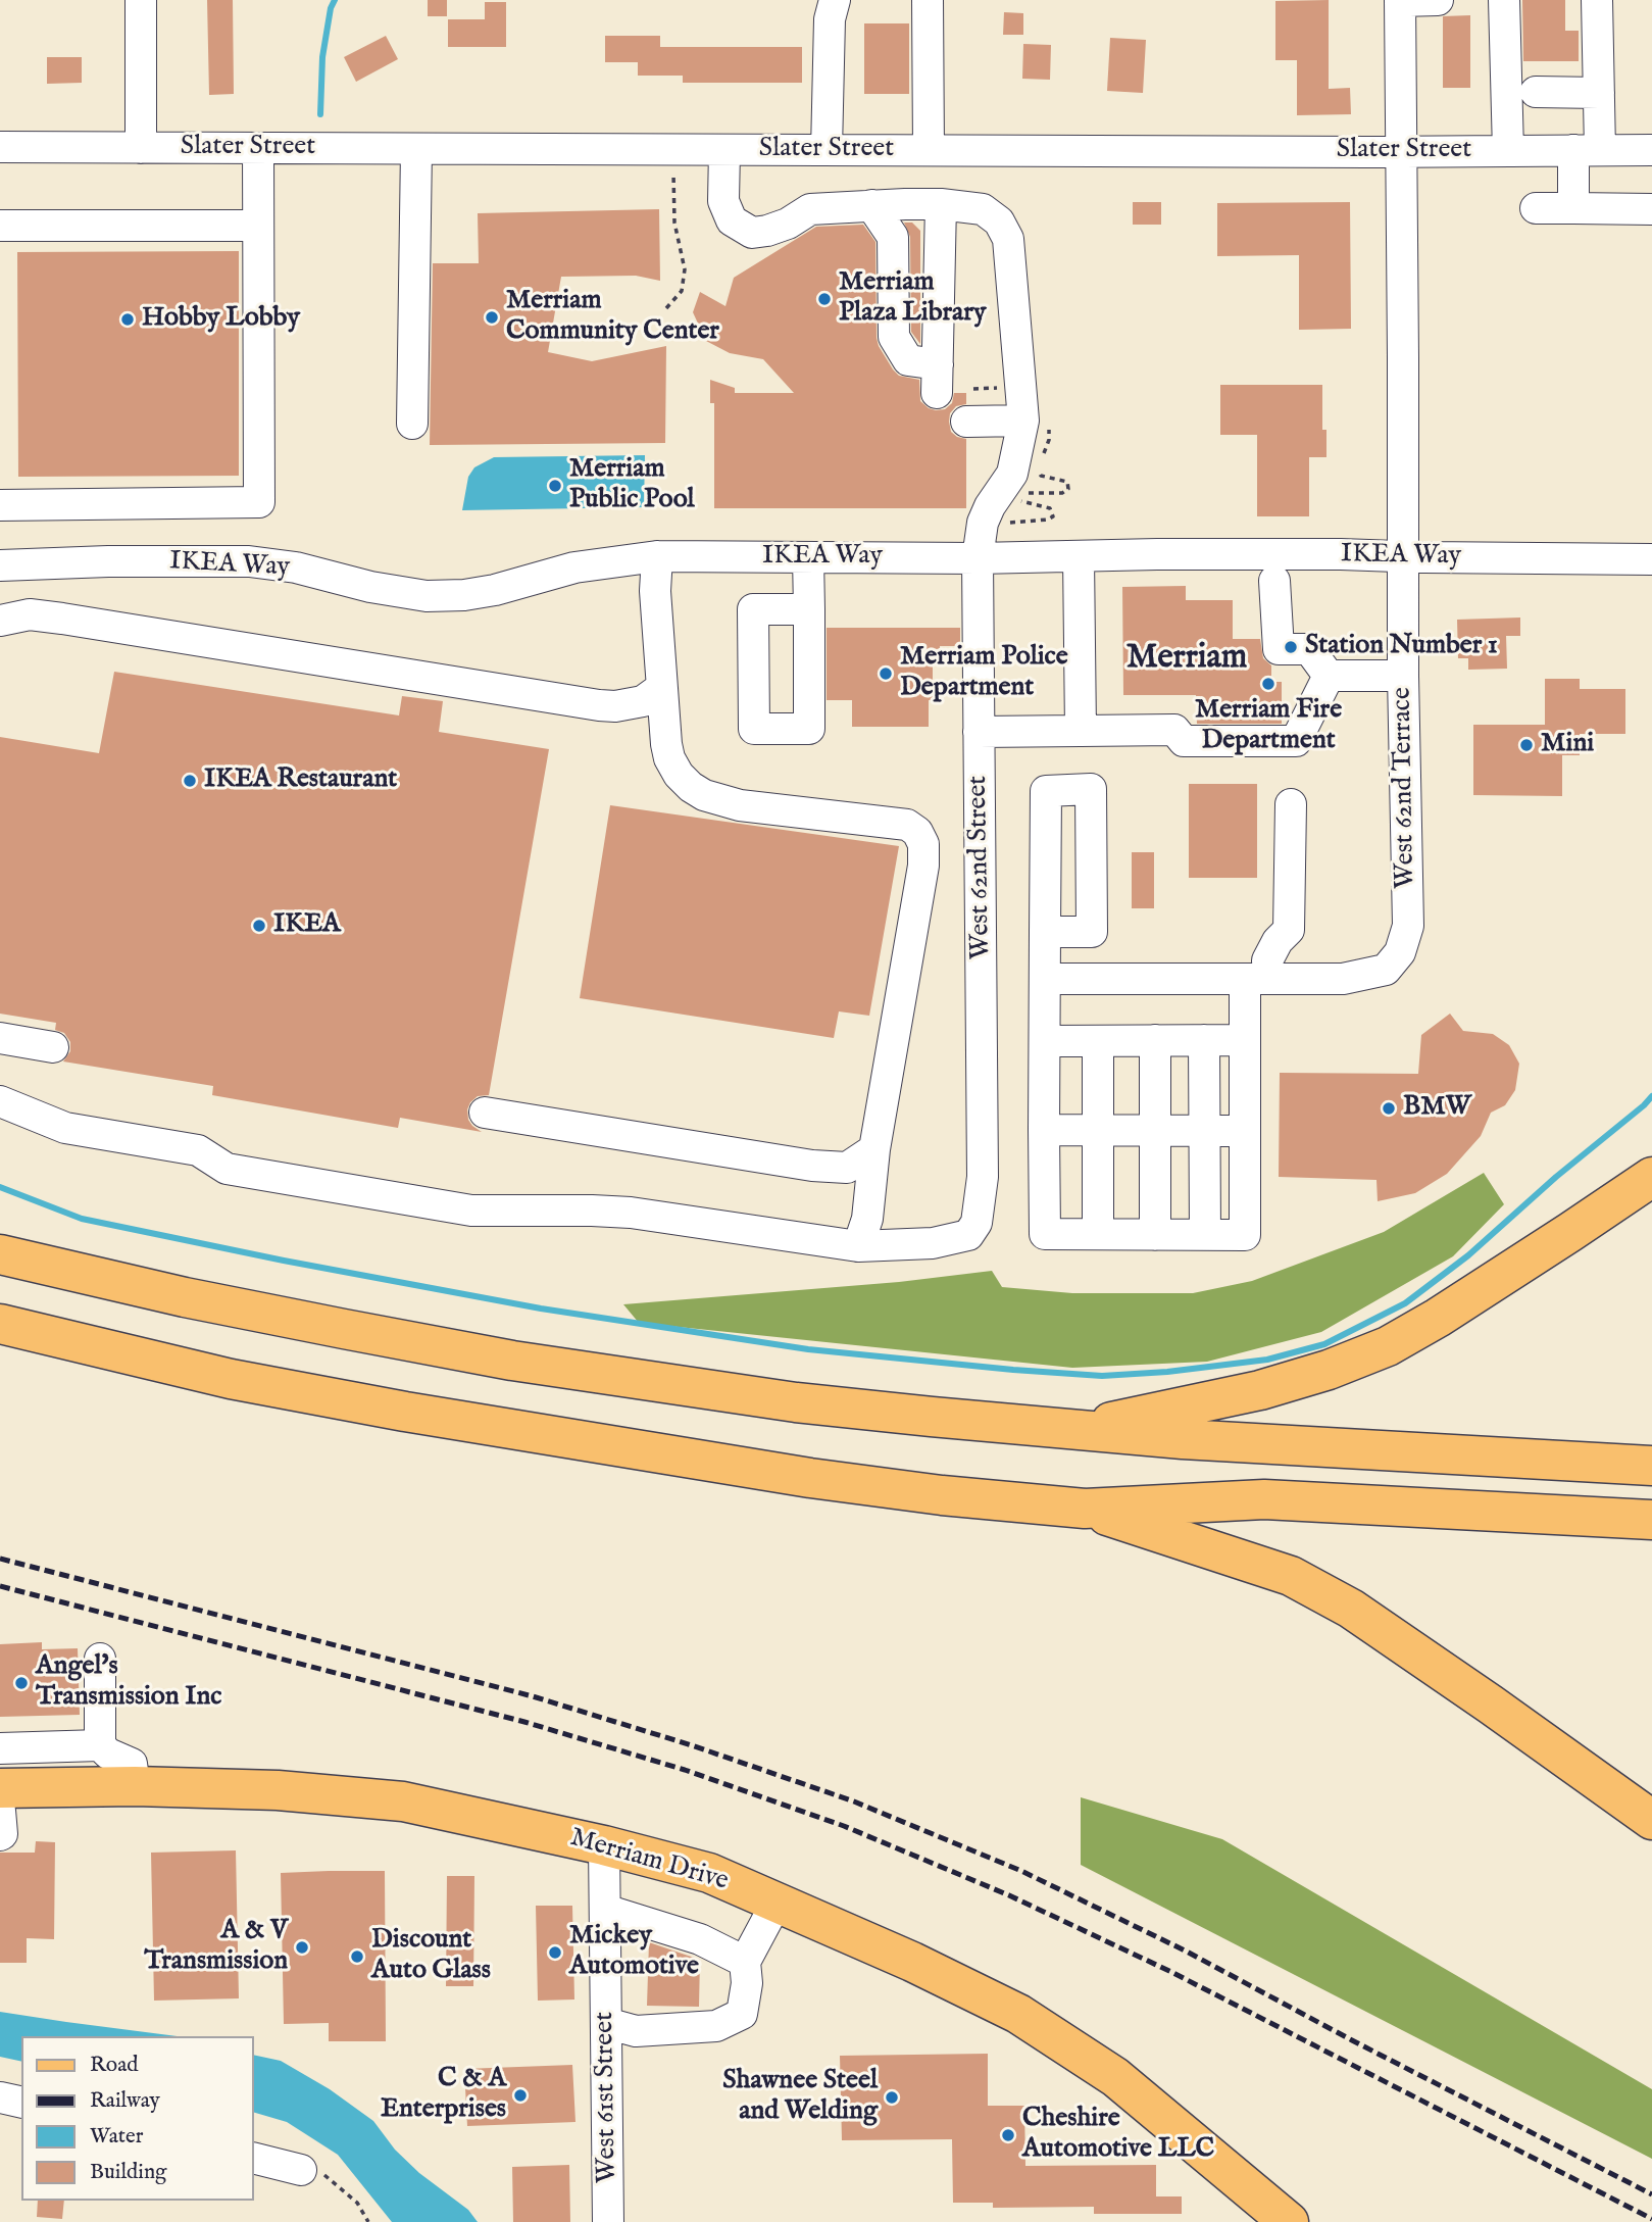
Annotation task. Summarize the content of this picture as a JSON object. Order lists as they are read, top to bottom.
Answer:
{
  "streets": {
    "main road": ["Merriam Drive"],
    "street": [
      "Slater Street",
      "IKEA Way",
      "West 62nd Terrace",
      "West 62nd Street",
      "West 61st Street"
    ]
  },
  "crossings": [
    ["Slater Street", "West 62nd Terrace"],
    ["Slater Street", "West 62nd Street"],
    ["IKEA Way", "West 62nd Terrace"],
    ["IKEA Way", "West 62nd Street"],
    ["Merriam Drive", "West 61st Street"]
  ],
  "districts": ["Merriam"],
  "places": [
    "Merriam Plaza Library",
    "Merriam Community Center",
    "Hobby Lobby",
    "Merriam Public Pool",
    "Station Number 1",
    "Merriam Police Department",
    "Merriam Fire Department",
    "Mini",
    "IKEA Restaurant",
    "IKEA",
    "BMW",
    "Angel's Transmission Inc",
    "A & V Transmission",
    "Mickey Automotive",
    "Discount Auto Glass",
    "C & A Enterprises",
    "Shawnee Steel and Welding",
    "Cheshire Automotive LLC"
  ],
  "legend": [
    "Road",
    "Railway",
    "Water",
    "Building"
  ]
}
